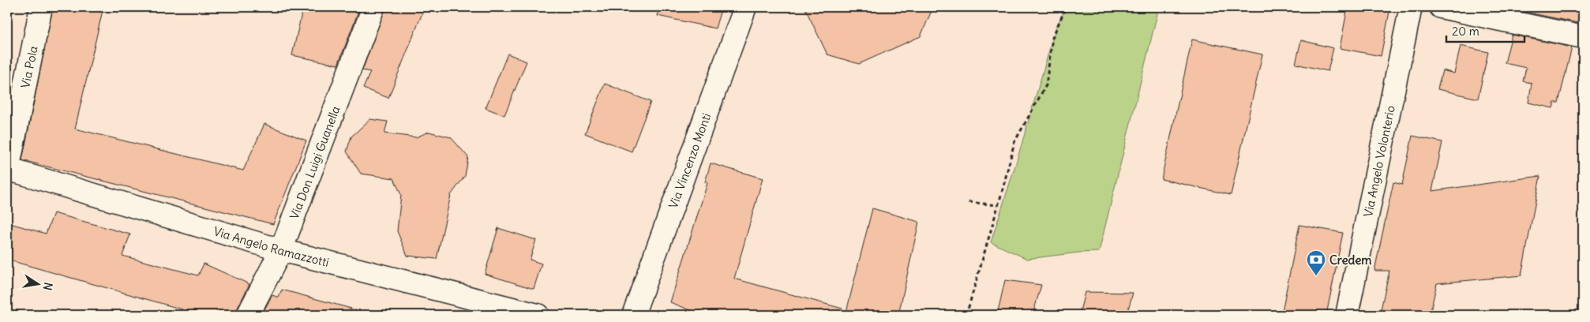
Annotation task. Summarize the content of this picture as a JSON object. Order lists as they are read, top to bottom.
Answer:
{
  "streets": {
    "street": [
      "Via Pola",
      "Via Vincenzo Monti",
      "Via Angelo Volonterio",
      "Via Don Luigi Guanella",
      "Via Angelo Ramazzotti"
    ]
  },
  "crossings": [
    ["Via Pola", "Via Angelo Ramazzotti"],
    ["Via Don Luigi Guanella", "Via Angelo Ramazzotti"]
  ],
  "places": {
    "bank": ["Credem"]
  },
  "scale_bar": "20 m",
  "north": "right"
}
